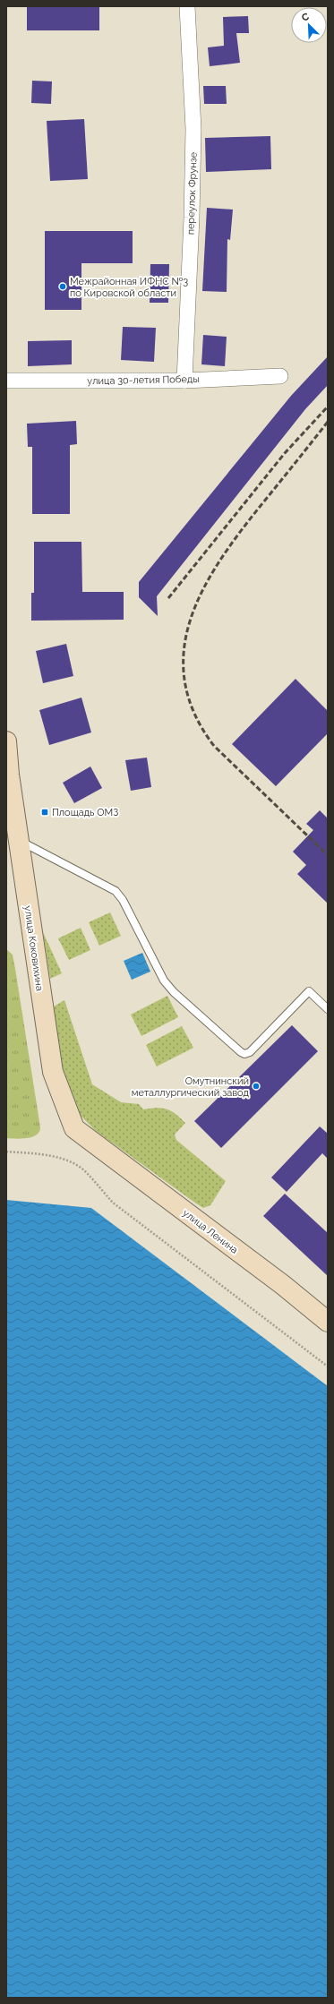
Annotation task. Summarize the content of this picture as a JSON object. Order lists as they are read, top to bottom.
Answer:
{
  "streets": {
    "main road": ["улица Коковихина", "улица Ленина"],
    "street": ["переулок Фрунзе", "улица 30-летия Победы"]
  },
  "crossings": [
    ["переулок Фрунзе", "улица 30-летия Победы"],
    ["улица Коковихина", "улица Ленина"]
  ],
  "places": {
    "other": ["Межрайонная ИФНС №3 по Кировской области", "Омутнинский металлургический завод"],
    "transit": ["Площадь ОМЗ"]
  },
  "north": "top left"
}
